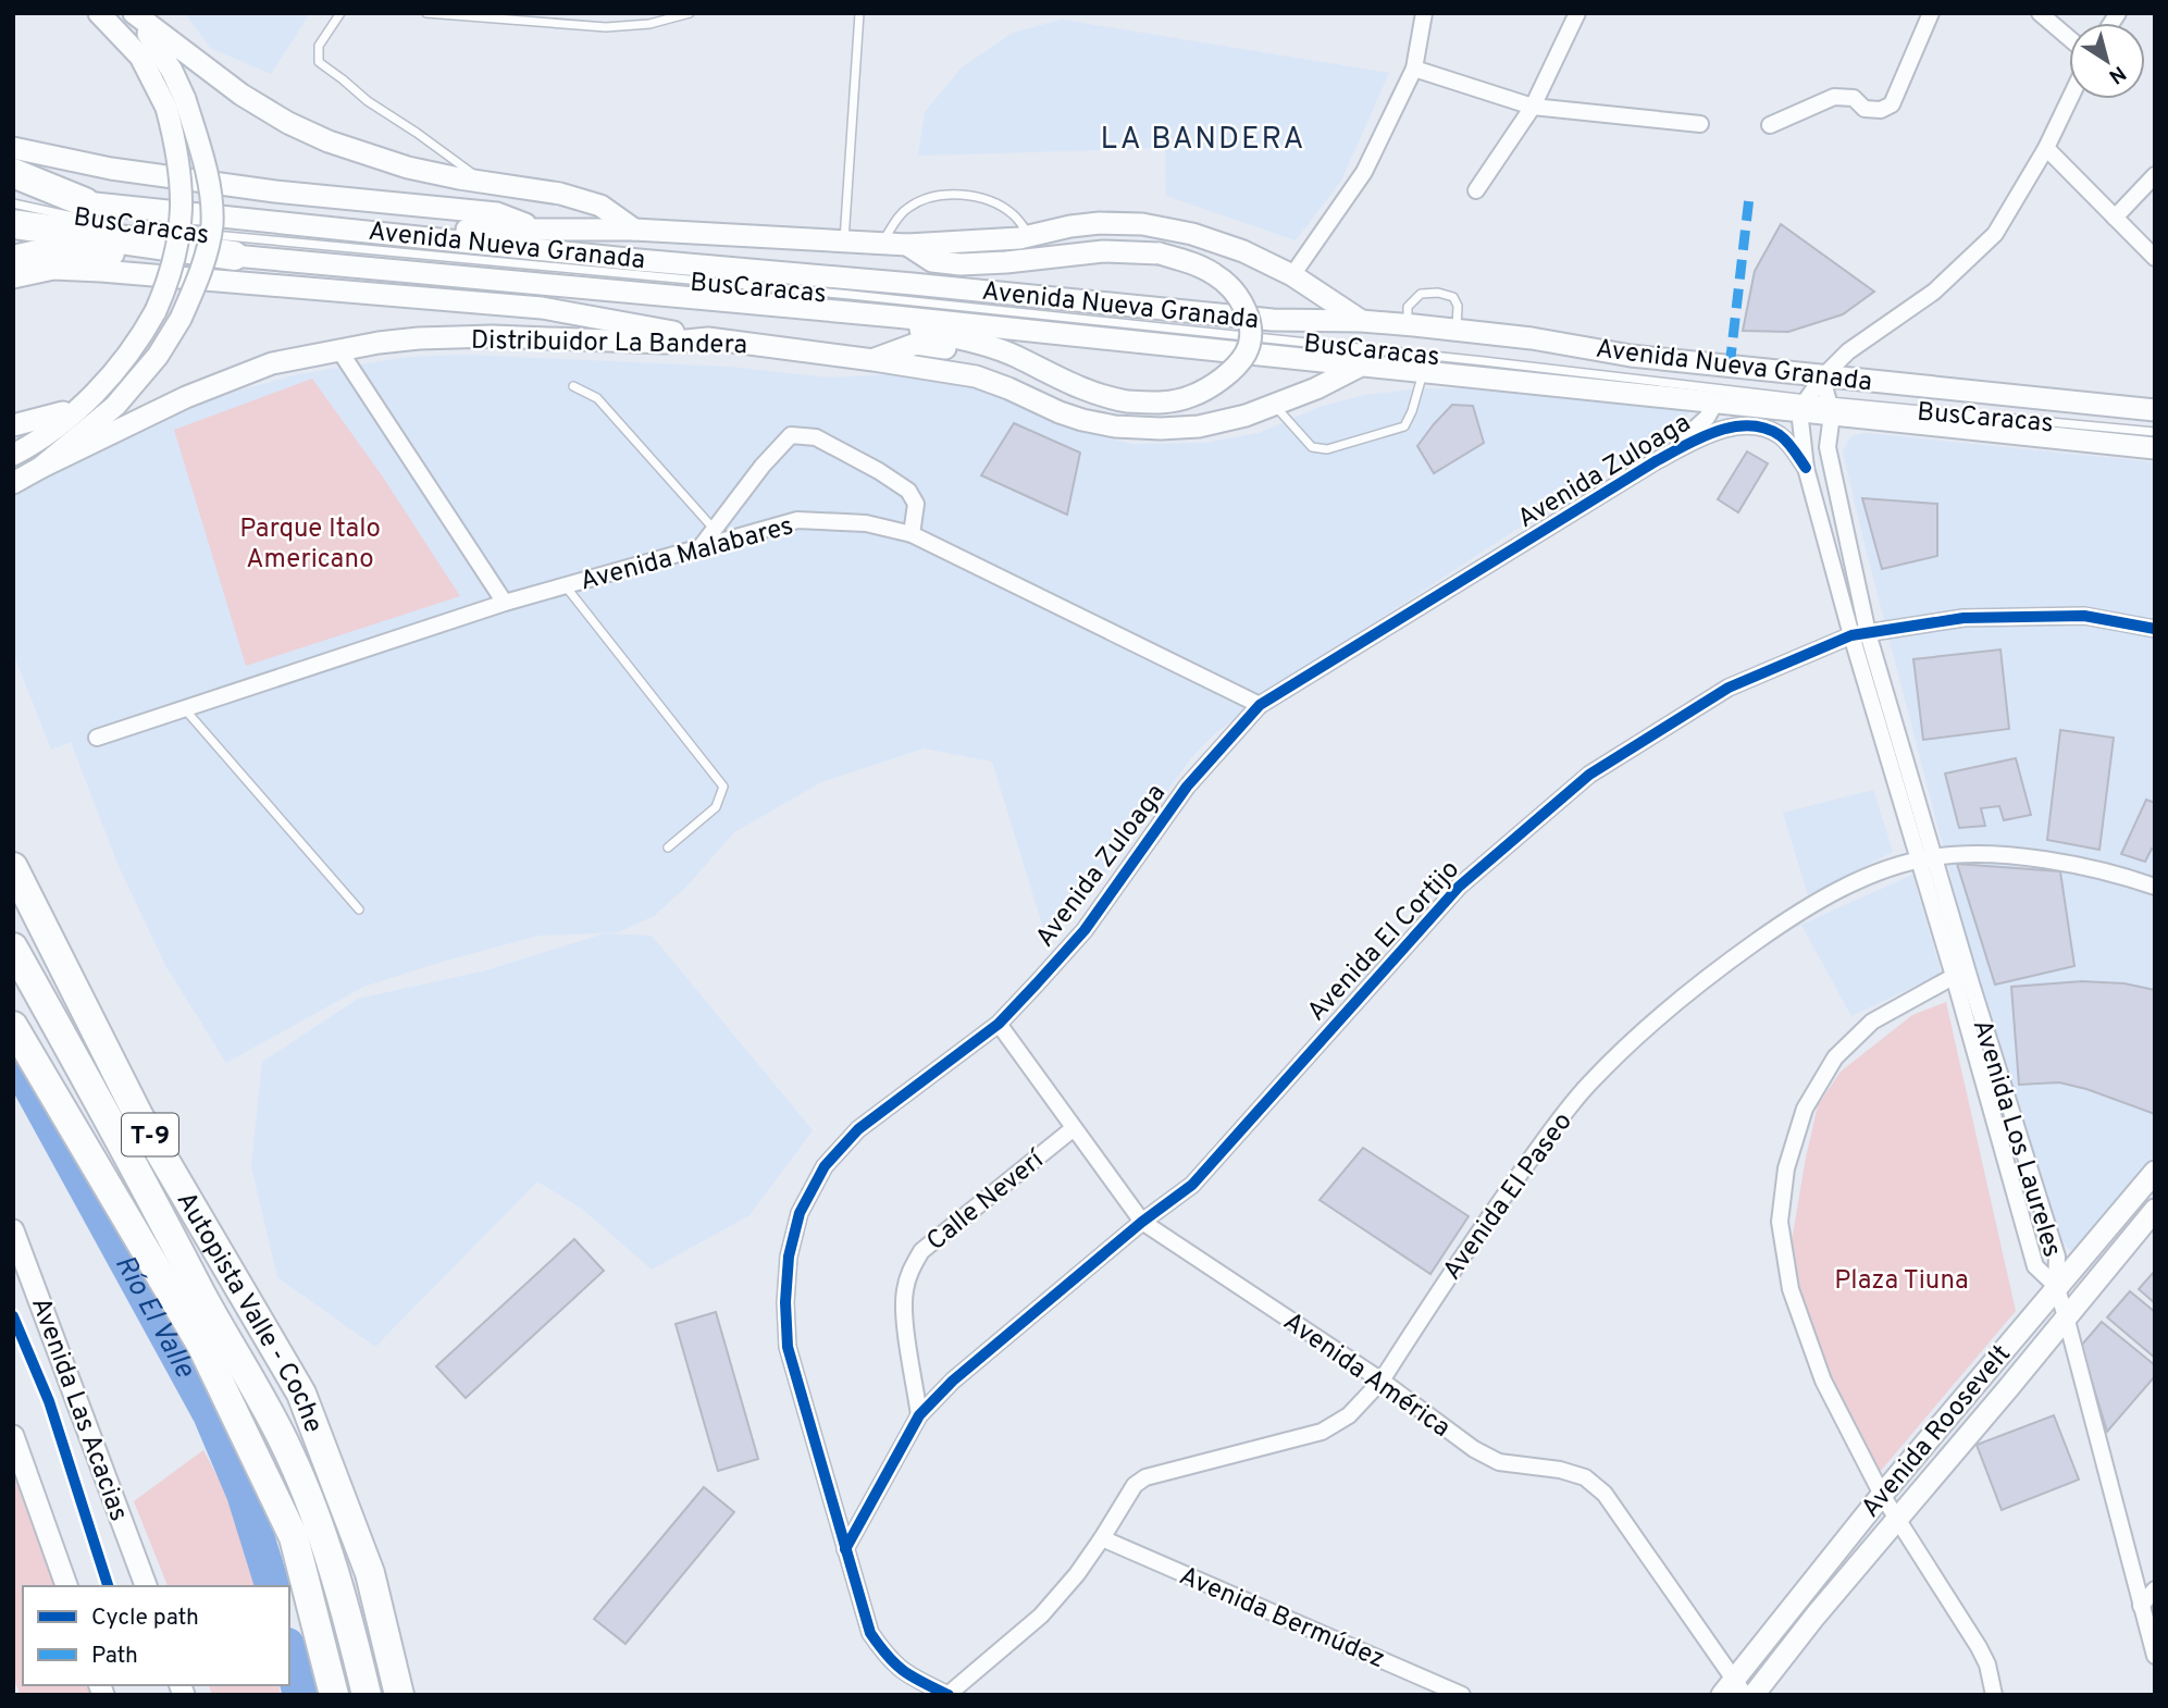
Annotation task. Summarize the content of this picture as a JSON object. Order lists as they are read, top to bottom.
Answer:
{
  "streets": {
    "highway": ["T-9", "Autopista Valle - Coche"],
    "main road": [
      "Avenida Nueva Granada",
      "Distribuidor La Bandera",
      "Avenida Las Acacias",
      "Avenida Roosevelt"
    ],
    "street": [
      "Avenida Zuloaga",
      "Avenida Malabares",
      "Avenida El Cortijo",
      "Avenida Los Laureles",
      "Avenida El Paseo",
      "Calle Neverí",
      "Avenida América",
      "Avenida Bermúdez"
    ],
    "lane": ["BusCaracas"]
  },
  "crossings": [
    ["BusCaracas", "Avenida Nueva Granada"],
    ["BusCaracas", "Avenida Los Laureles"],
    ["Avenida Nueva Granada", "Distribuidor La Bandera"],
    ["Avenida Nueva Granada", "Avenida Zuloaga"],
    ["Avenida Nueva Granada", "Avenida Los Laureles"],
    ["Avenida Zuloaga", "Avenida Malabares"],
    ["Avenida Zuloaga", "Avenida El Cortijo"],
    ["Avenida Zuloaga", "Avenida Los Laureles"],
    ["Avenida Zuloaga", "Avenida El Paseo"],
    ["Avenida Zuloaga", "Avenida América"],
    ["Avenida El Cortijo", "Avenida Los Laureles"],
    ["Avenida El Cortijo", "Calle Neverí"],
    ["Avenida El Cortijo", "Avenida América"],
    ["Avenida Los Laureles", "Avenida El Paseo"],
    ["Avenida Los Laureles", "Avenida Roosevelt"],
    ["Avenida El Paseo", "Avenida América"],
    ["Avenida El Paseo", "Avenida Bermúdez"],
    ["Calle Neverí", "Avenida América"],
    ["Avenida América", "Avenida Roosevelt"]
  ],
  "districts": ["LA BANDERA"],
  "water": ["Río El Valle"],
  "parks": ["Parque Italo Americano", "Plaza Tiuna"],
  "legend": ["Cycle path", "Path"],
  "north": "bottom right"
}
